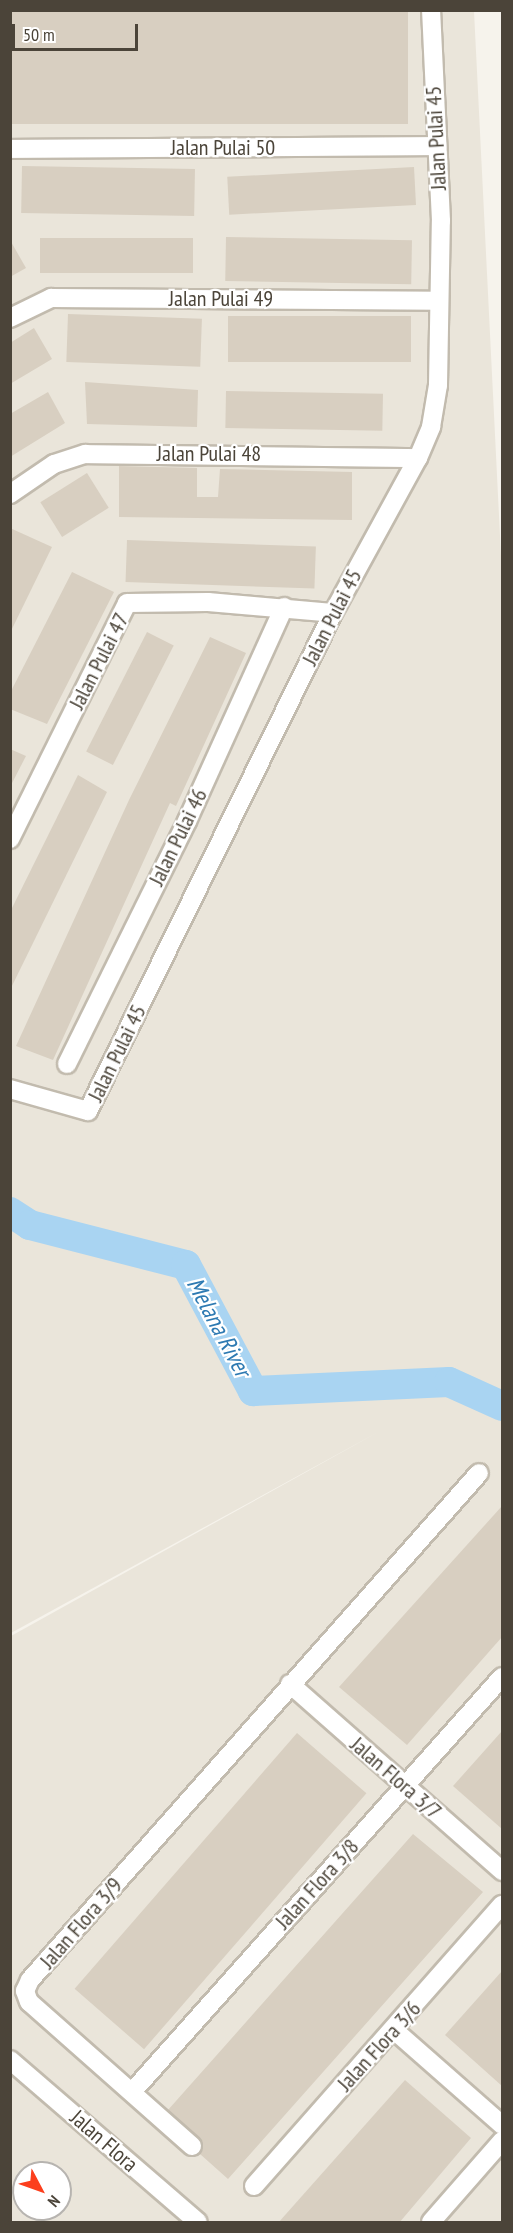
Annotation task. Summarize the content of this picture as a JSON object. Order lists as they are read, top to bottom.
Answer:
{
  "streets": {
    "street": [
      "Jalan Pulai 45",
      "Jalan Pulai 50",
      "Jalan Pulai 49",
      "Jalan Pulai 48",
      "Jalan Pulai 47",
      "Jalan Pulai 46",
      "Jalan Flora 3/7",
      "Jalan Flora 3/8",
      "Jalan Flora 3/9",
      "Jalan Flora 3/6",
      "Jalan Flora"
    ]
  },
  "crossings": [
    ["Jalan Pulai 45", "Jalan Pulai 50"],
    ["Jalan Pulai 45", "Jalan Pulai 49"],
    ["Jalan Pulai 45", "Jalan Pulai 48"],
    ["Jalan Pulai 45", "Jalan Pulai 47"],
    ["Jalan Pulai 47", "Jalan Pulai 46"],
    ["Jalan Flora 3/7", "Jalan Flora 3/8"],
    ["Jalan Flora 3/7", "Jalan Flora 3/9"],
    ["Jalan Flora 3/8", "Jalan Flora 3/9"]
  ],
  "water": ["Melana River"],
  "scale_bar": "50 m",
  "north": "bottom right"
}
